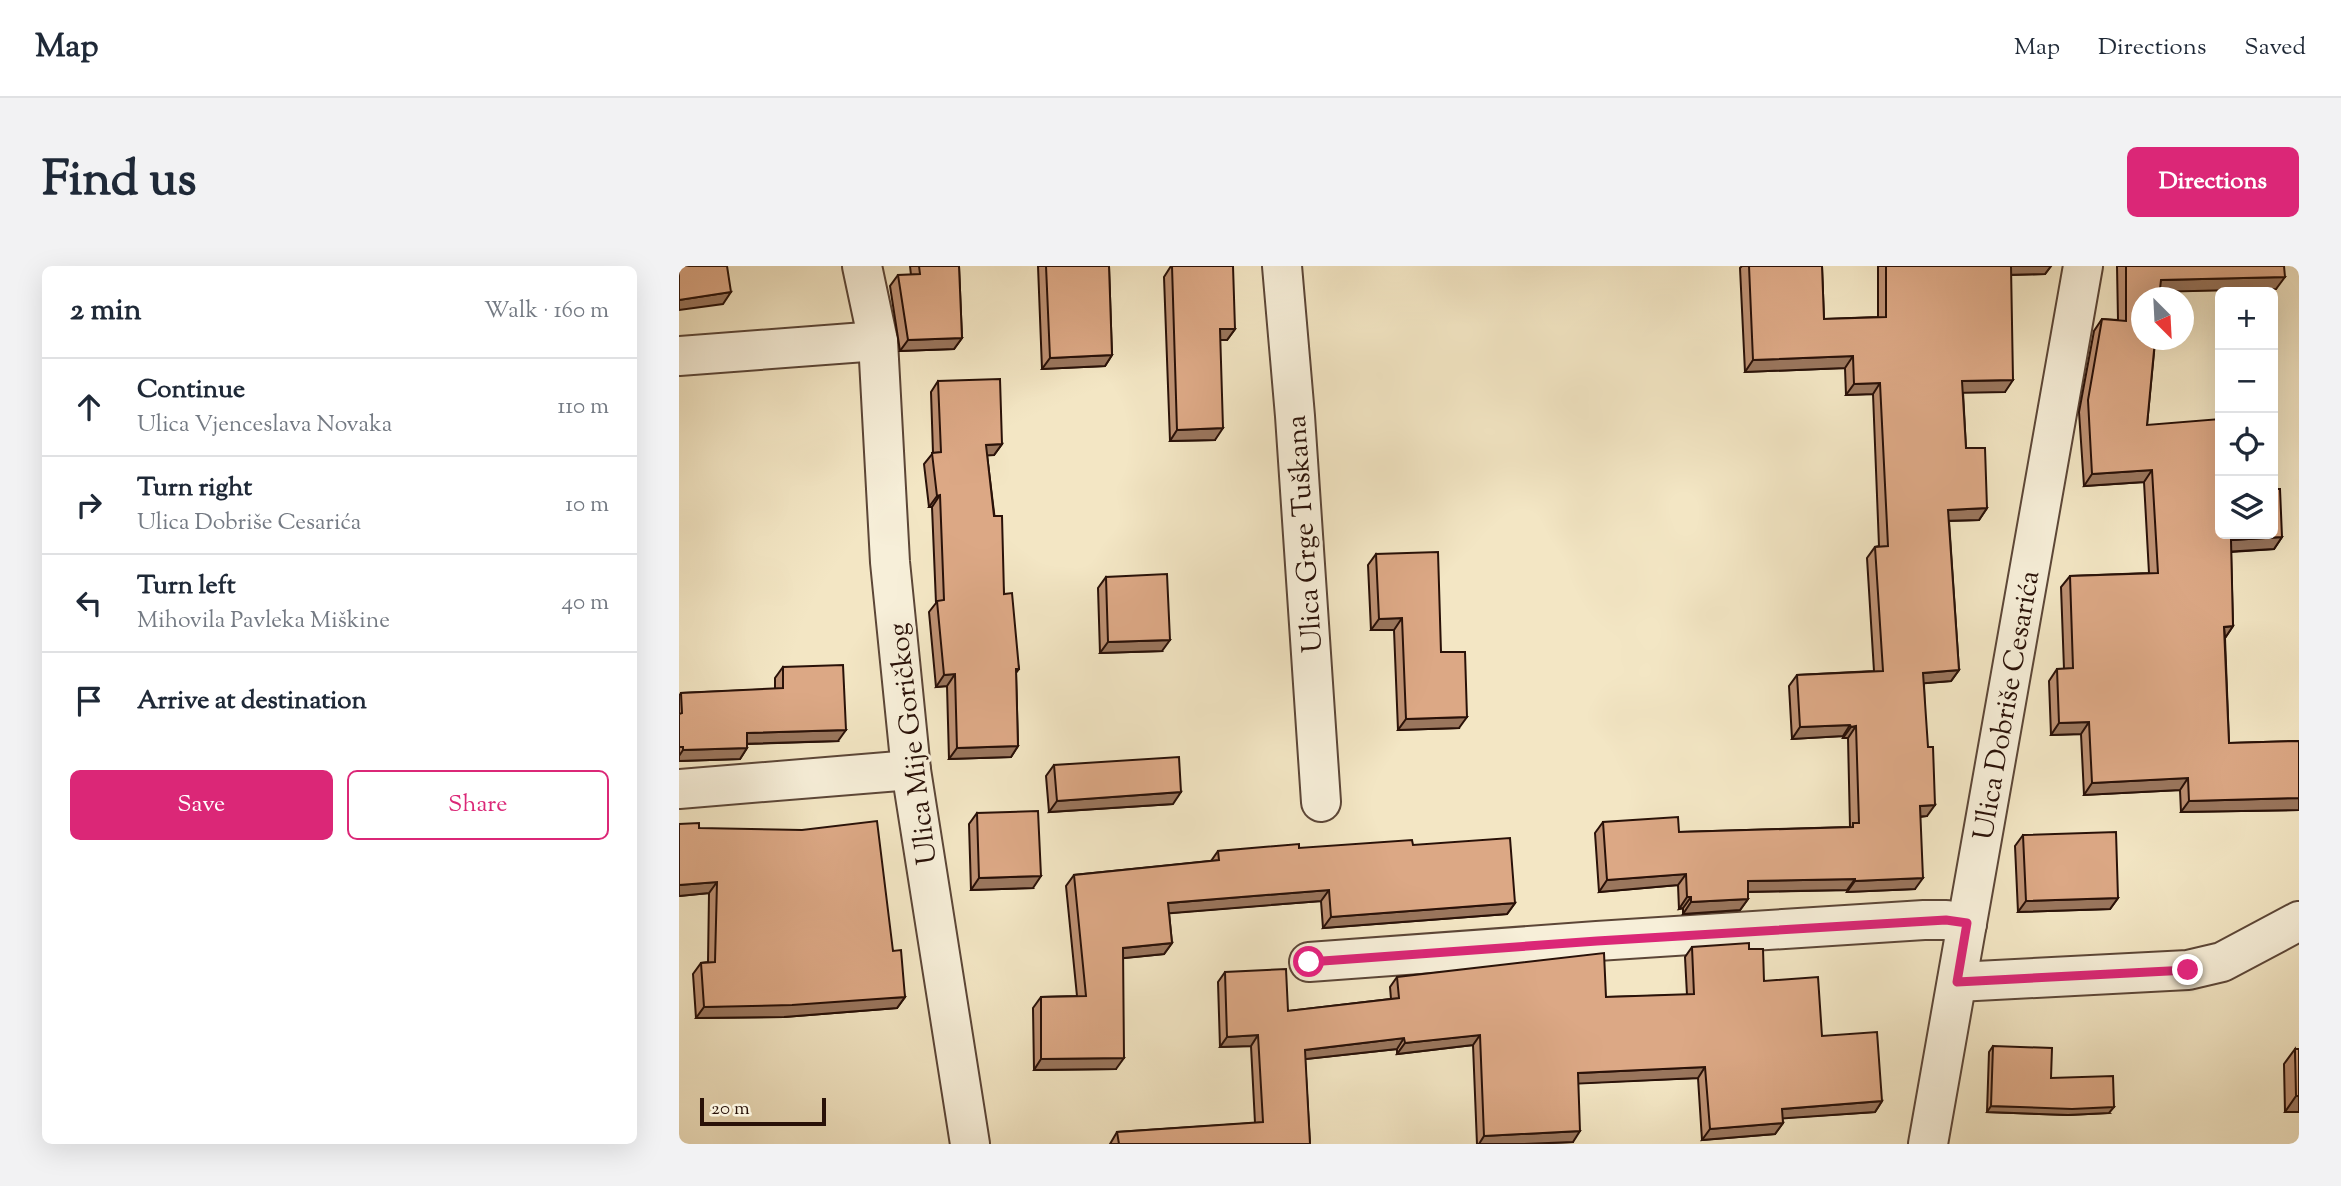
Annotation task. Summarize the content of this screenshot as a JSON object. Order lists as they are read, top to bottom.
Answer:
{
  "streets": {
    "street": ["Ulica Grge Tuškana", "Ulica Dobriše Cesarića", "Ulica Mije Goričkog"]
  },
  "scale_bar": "20 m",
  "north": "bottom right",
  "page": {
    "header": "Map",
    "nav": ["Map", "Directions", "Saved"],
    "title": "Find us",
    "buttons": [
      "Directions",
      ["Save", "Share"]
    ],
    "heading": ["2 min", "Walk · 160 m"],
    "map_buttons": ["+", "−"],
    "list": [
      ["Continue", "Ulica Vjenceslava Novaka", "110 m"],
      ["Turn right", "Ulica Dobriše Cesarića", "10 m"],
      ["Turn left", "Mihovila Pavleka Miškine", "40 m"],
      "Arrive at destination"
    ],
    "scale": "20 m"
  }
}
